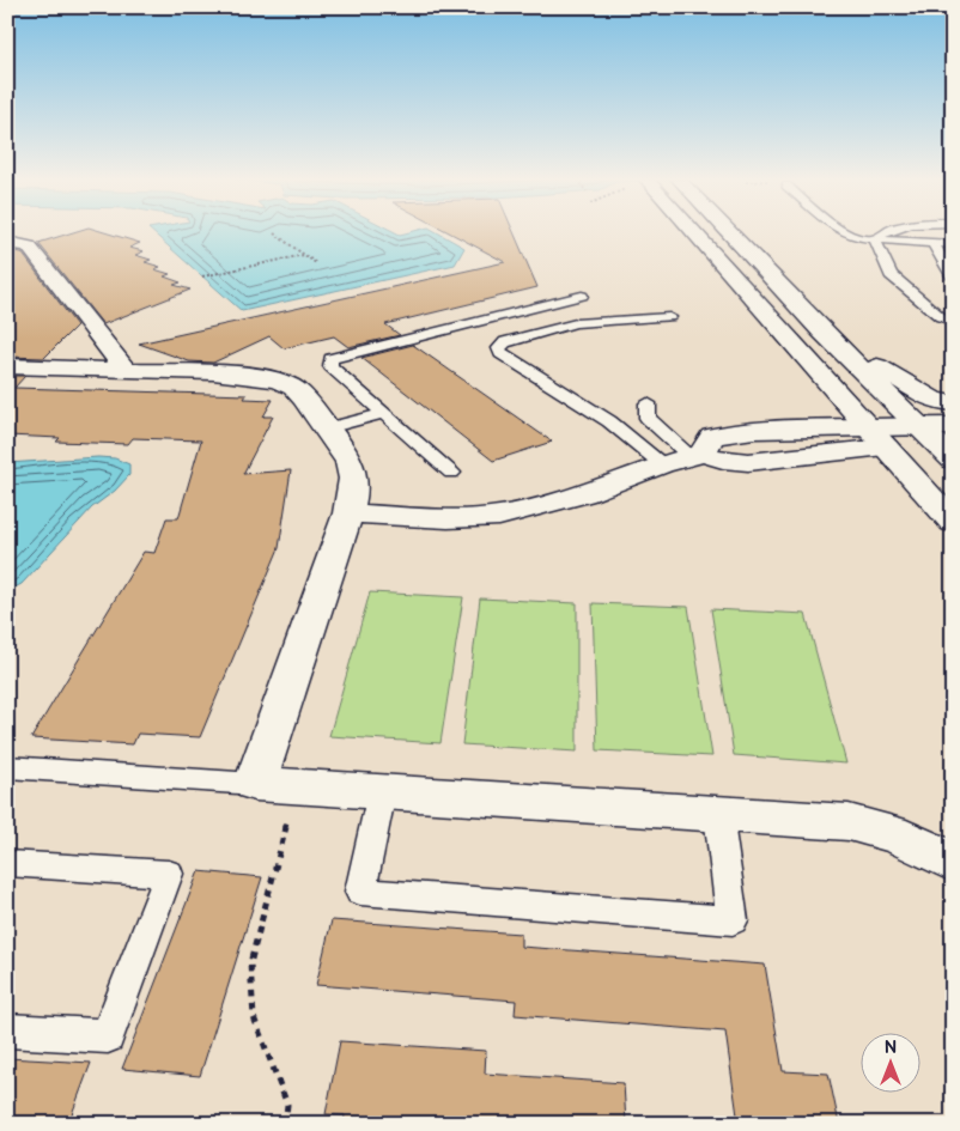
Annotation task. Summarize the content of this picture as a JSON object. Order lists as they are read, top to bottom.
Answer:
{
  "north": "top"
}
